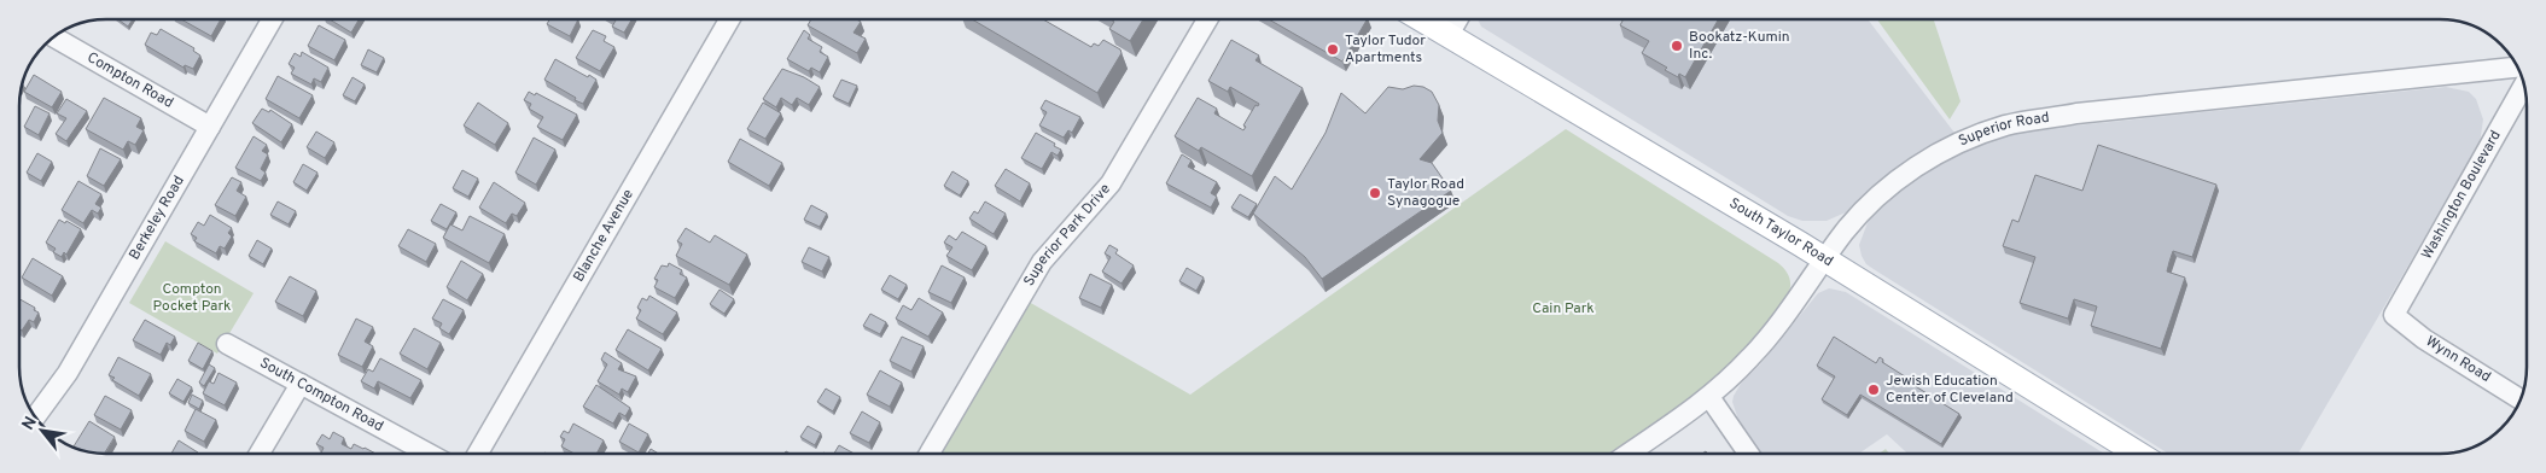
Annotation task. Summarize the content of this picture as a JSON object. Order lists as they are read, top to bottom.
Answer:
{
  "streets": {
    "main road": ["South Taylor Road"],
    "street": [
      "Compton Road",
      "Superior Road",
      "Washington Boulevard",
      "Berkeley Road",
      "Blanche Avenue",
      "Superior Park Drive",
      "Wynn Road",
      "South Compton Road"
    ]
  },
  "crossings": [
    ["Compton Road", "Berkeley Road"],
    ["Superior Road", "South Taylor Road"],
    ["Washington Boulevard", "Wynn Road"]
  ],
  "parks": ["Compton Pocket Park", "Cain Park"],
  "places": [
    "Bookatz-Kumin Inc.",
    "Taylor Tudor Apartments",
    "Taylor Road Synagogue",
    "Jewish Education Center of Cleveland"
  ],
  "north": "top left"
}
